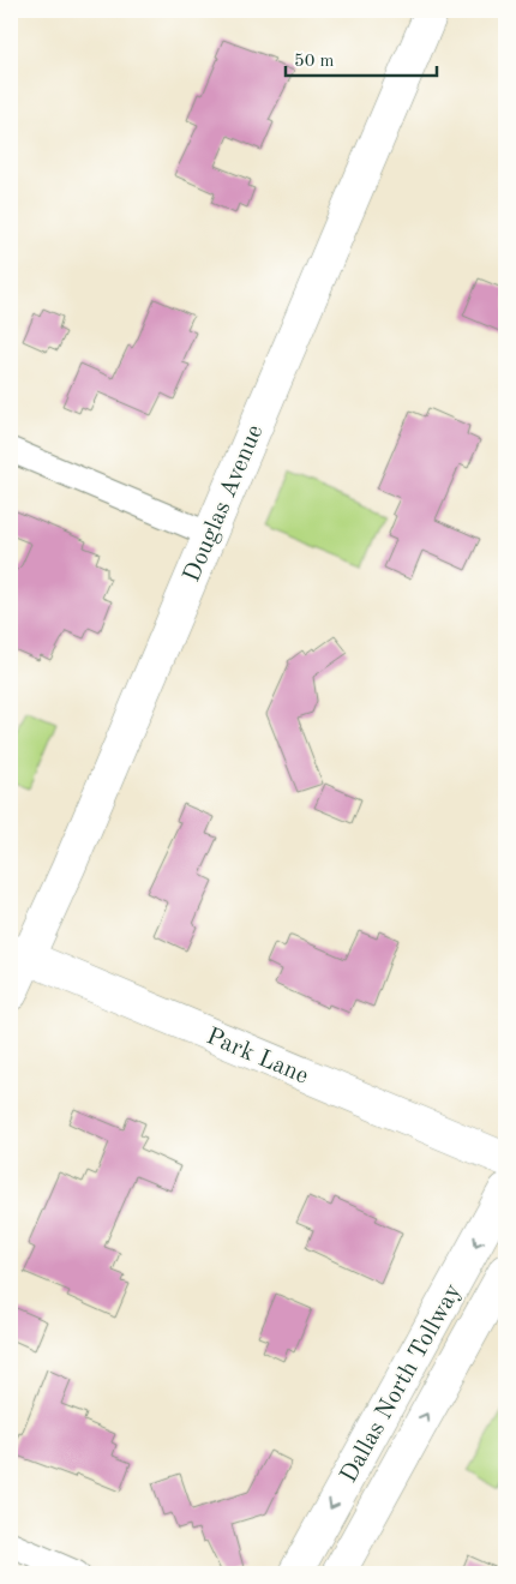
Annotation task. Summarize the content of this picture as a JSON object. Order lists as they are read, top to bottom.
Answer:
{
  "streets": {
    "main road": ["Douglas Avenue", "Park Lane", "Dallas North Tollway"]
  },
  "crossings": [
    ["Douglas Avenue", "Park Lane"]
  ],
  "scale_bar": "50 m"
}
